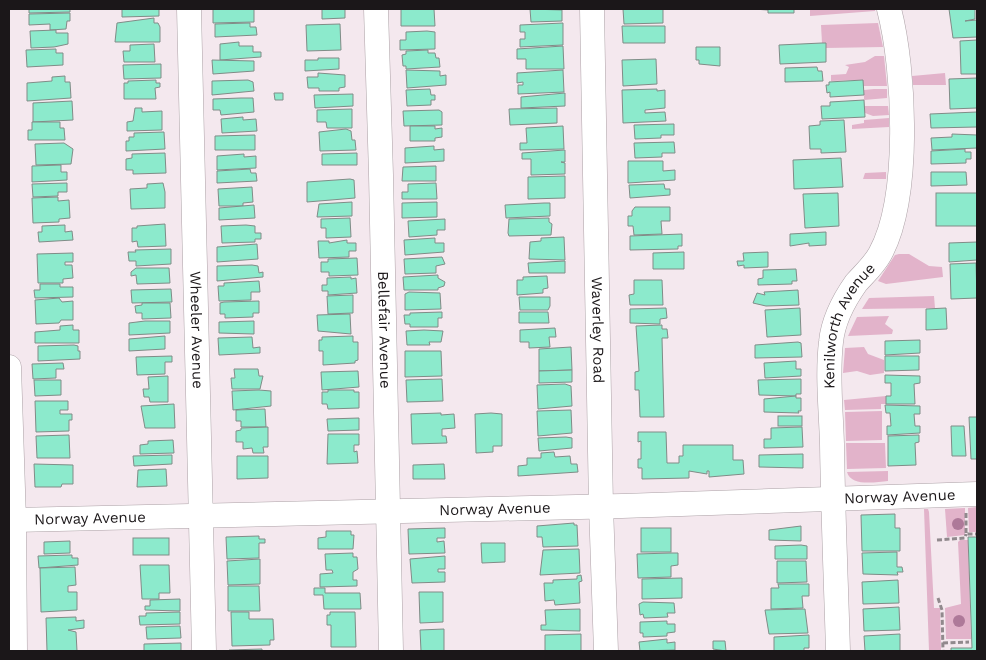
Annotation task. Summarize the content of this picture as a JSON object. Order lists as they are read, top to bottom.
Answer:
{
  "streets": {
    "street": [
      "Kenilworth Avenue",
      "Wheeler Avenue",
      "Bellefair Avenue",
      "Waverley Road",
      "Norway Avenue"
    ]
  },
  "crossings": [
    ["Kenilworth Avenue", "Norway Avenue"],
    ["Wheeler Avenue", "Norway Avenue"],
    ["Bellefair Avenue", "Norway Avenue"],
    ["Waverley Road", "Norway Avenue"]
  ]
}
